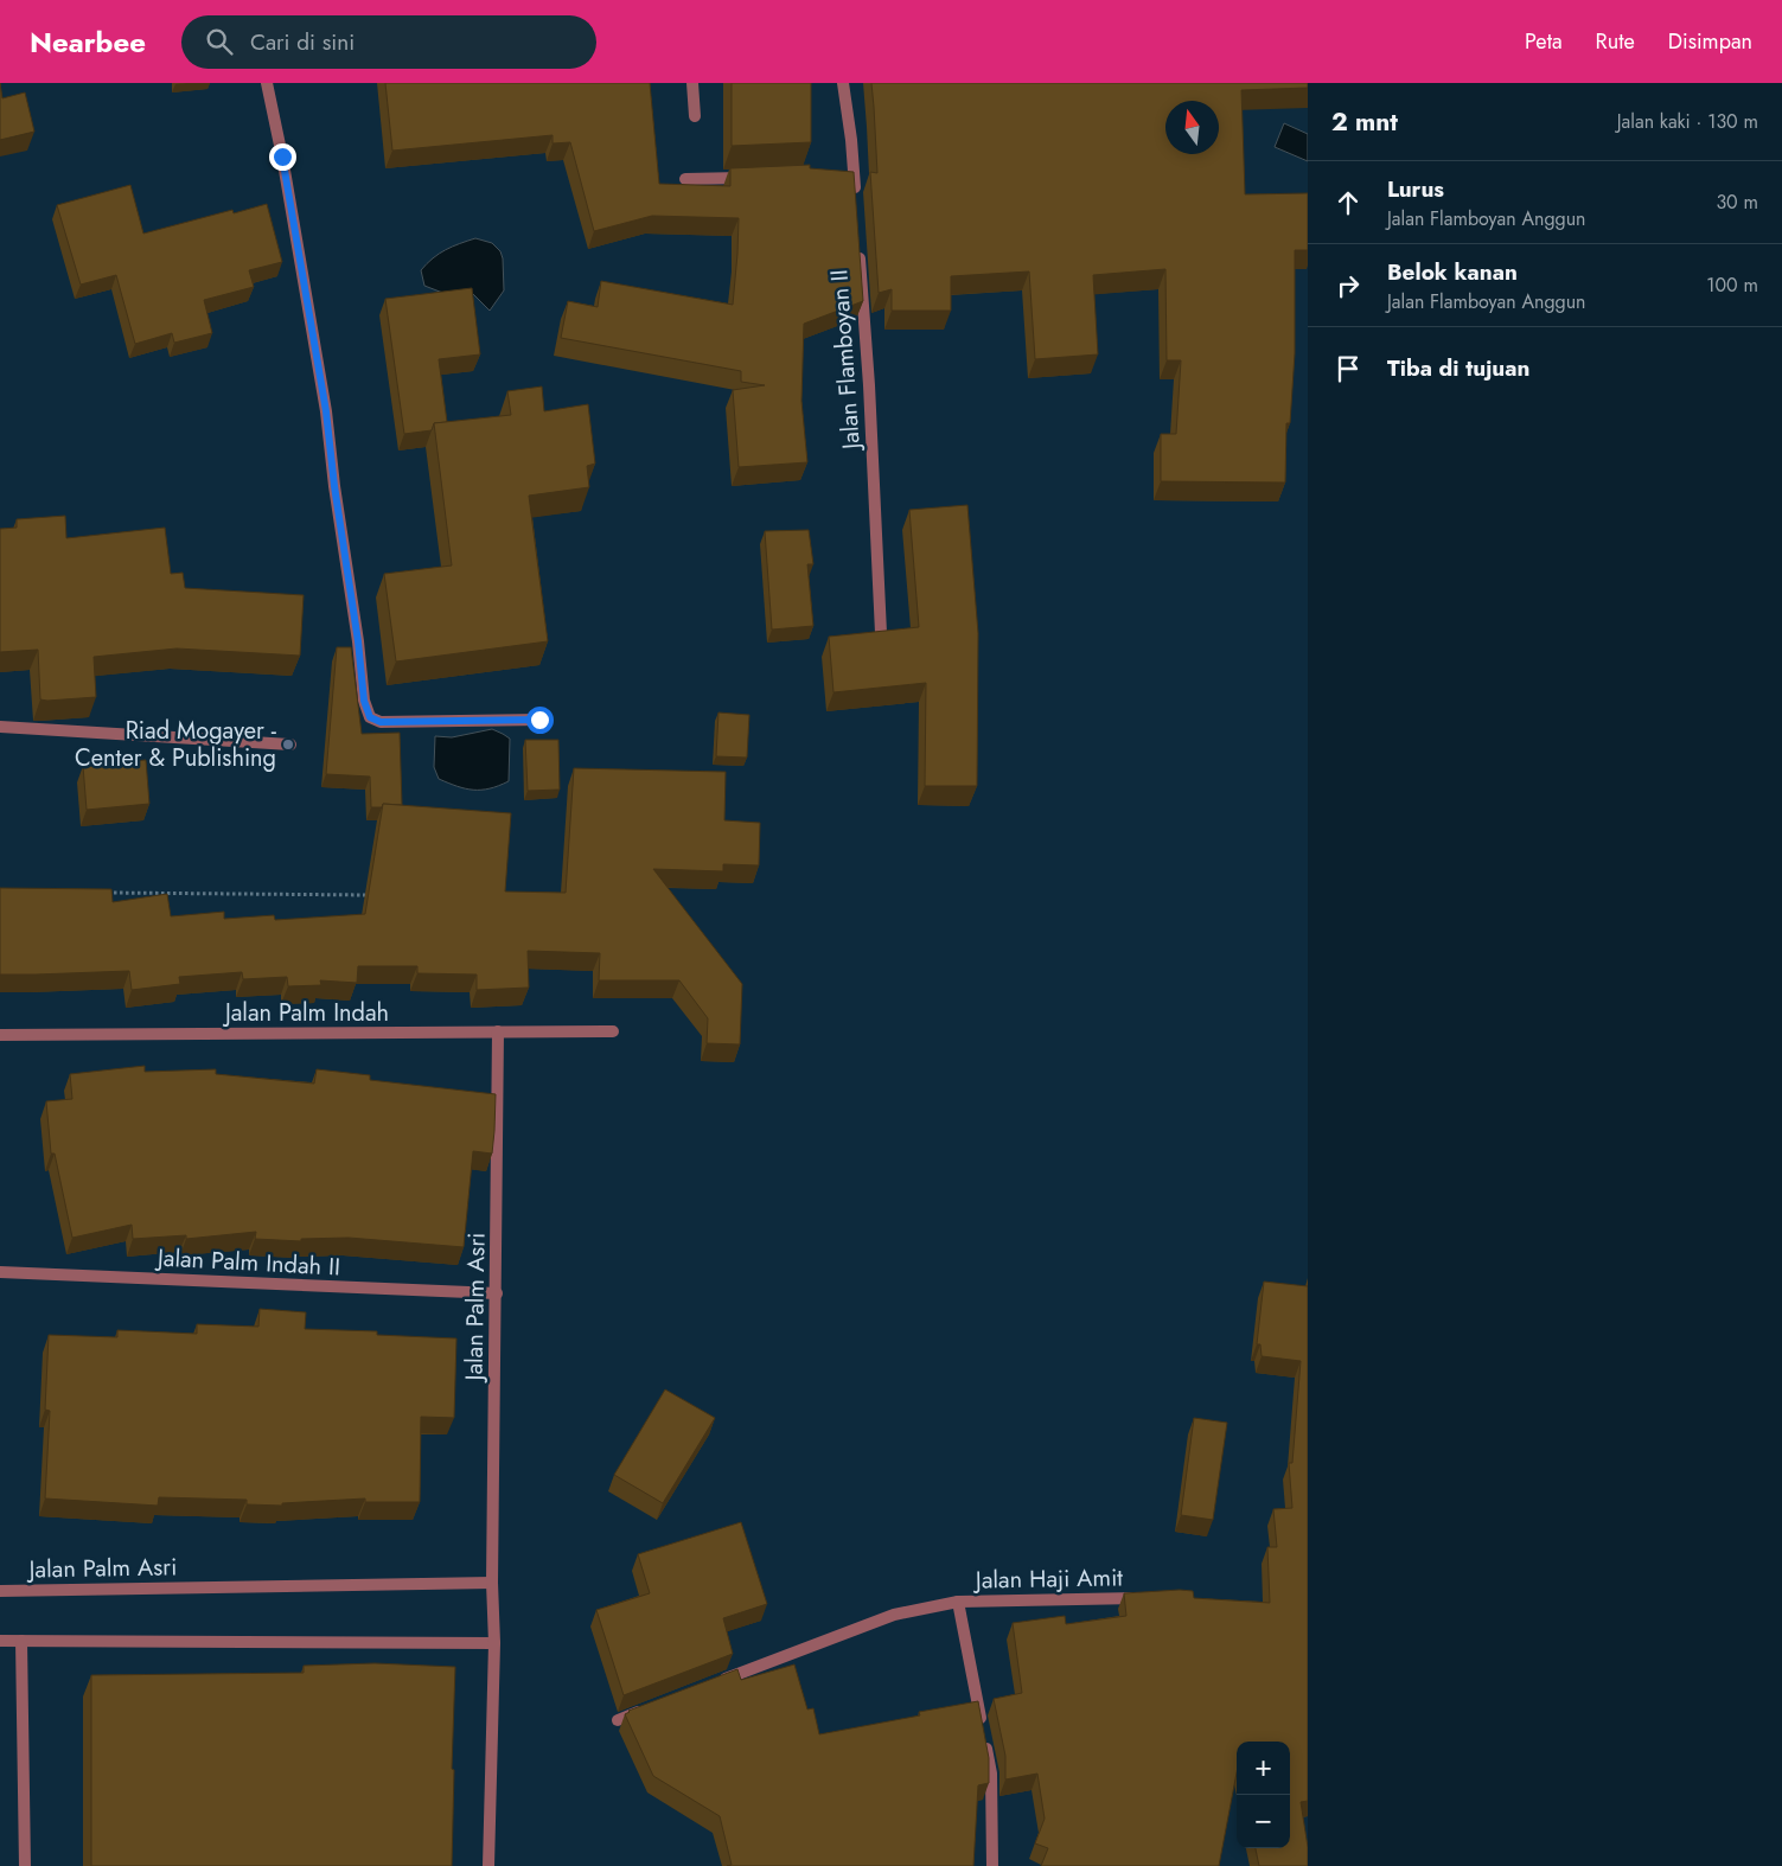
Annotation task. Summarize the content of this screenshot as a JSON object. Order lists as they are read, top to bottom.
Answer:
{
  "streets": {
    "street": [
      "Jalan Flamboyan II",
      "Jalan Palm Indah",
      "Jalan Palm Indah II",
      "Jalan Palm Asri",
      "Jalan Haji Amit"
    ]
  },
  "crossings": [
    ["Jalan Palm Indah", "Jalan Palm Asri"],
    ["Jalan Palm Indah II", "Jalan Palm Asri"]
  ],
  "places": ["Riad Mogayer - Center & Publishing"],
  "north": "top",
  "page": {
    "header": "Nearbee",
    "search": "Cari di sini",
    "nav": ["Peta", "Rute", "Disimpan"],
    "heading": ["2 mnt", "Jalan kaki · 130 m"],
    "list": [
      ["Lurus", "Jalan Flamboyan Anggun", "30 m"],
      ["Belok kanan", "Jalan Flamboyan Anggun", "100 m"],
      "Tiba di tujuan"
    ],
    "map_buttons": ["+", "−"]
  }
}
